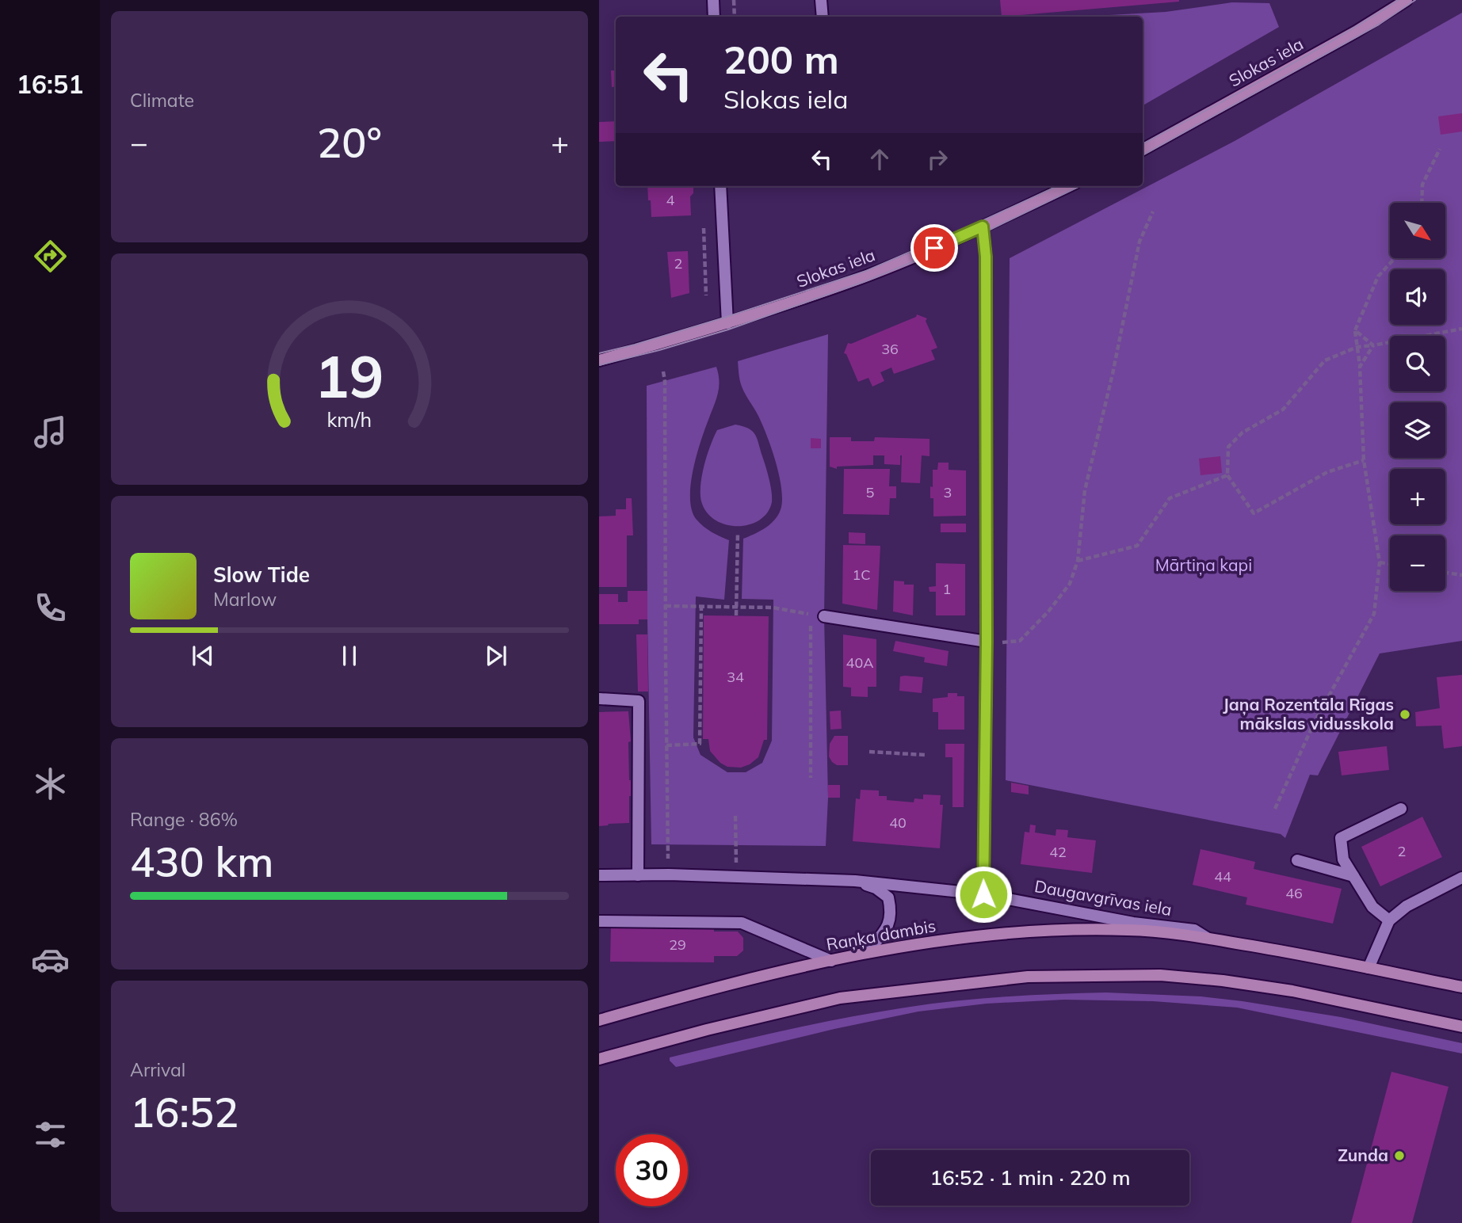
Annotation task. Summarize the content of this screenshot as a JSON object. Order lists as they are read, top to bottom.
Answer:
{
  "streets": {
    "main road": ["Slokas iela", "Daugavgrīvas iela", "Raņķa dambis"]
  },
  "crossings": [
    ["Daugavgrīvas iela", "Raņķa dambis"]
  ],
  "parks": ["Mārtiņa kapi"],
  "places": ["Jaņa Rozentāla Rīgas mākslas vidusskola", "Zunda"],
  "house_numbers": [
    "4",
    "2",
    "36",
    "5",
    "3",
    "1C",
    "1",
    "40A",
    "34",
    "40",
    "2",
    "42",
    "44",
    "46",
    "29"
  ],
  "north": "bottom right",
  "page": {
    "tabs": "16:51",
    "tile": [
      "Climate",
      ["Range · 86%", "430 km"],
      ["Arrival", "16:52"]
    ],
    "turn": ["200 m", "Slokas iela"],
    "heat": ["−", "20°", "+"],
    "map_buttons": ["+", "−"],
    "song": ["Slow Tide", "Marlow"],
    "limit": "30",
    "trip": "16:52 · 1 min · 220 m",
    "gauge": ["19", "km/h"]
  }
}
